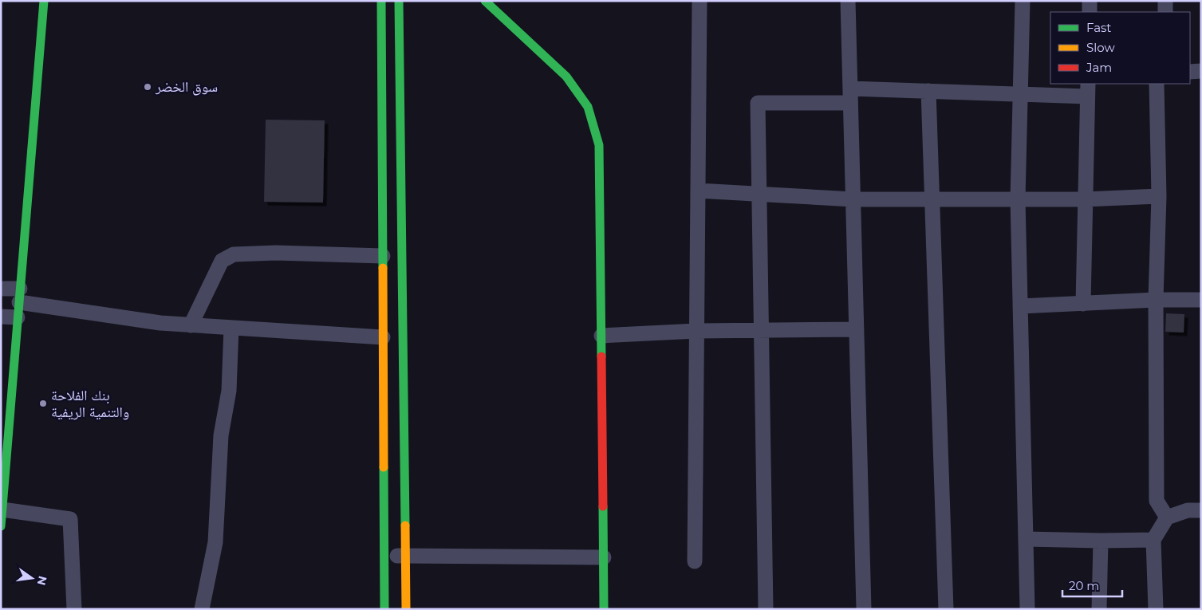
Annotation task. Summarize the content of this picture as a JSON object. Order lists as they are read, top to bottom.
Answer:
{
  "places": ["سوق الخضر", "بنك الفلاحة والتنمية الريفية"],
  "legend": ["Fast", "Slow", "Jam"],
  "scale_bar": "20 m",
  "north": "right"
}
